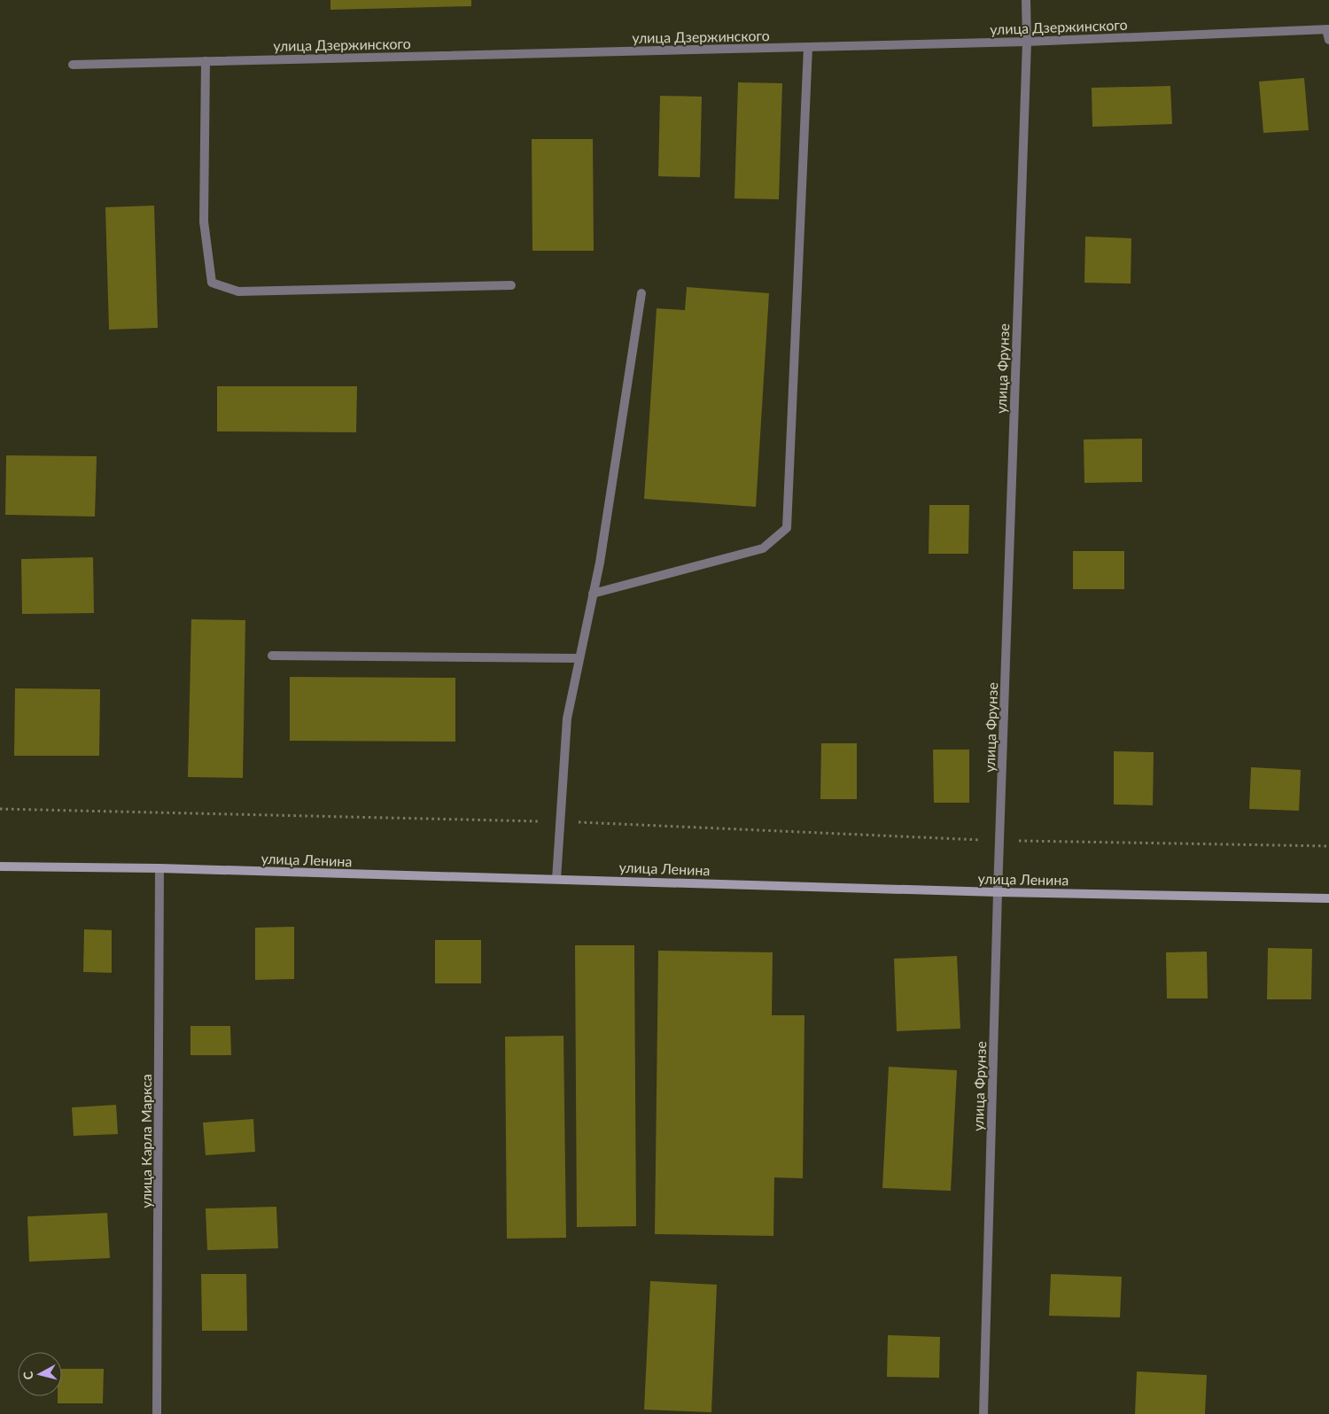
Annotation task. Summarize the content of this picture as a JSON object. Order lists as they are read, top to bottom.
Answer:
{
  "streets": {
    "main road": ["улица Ленина"],
    "street": ["улица Дзержинского", "улица Фрунзе", "улица Карла Маркса"]
  },
  "crossings": [
    ["улица Дзержинского", "улица Фрунзе"],
    ["улица Фрунзе", "улица Ленина"],
    ["улица Ленина", "улица Карла Маркса"]
  ],
  "north": "left"
}
